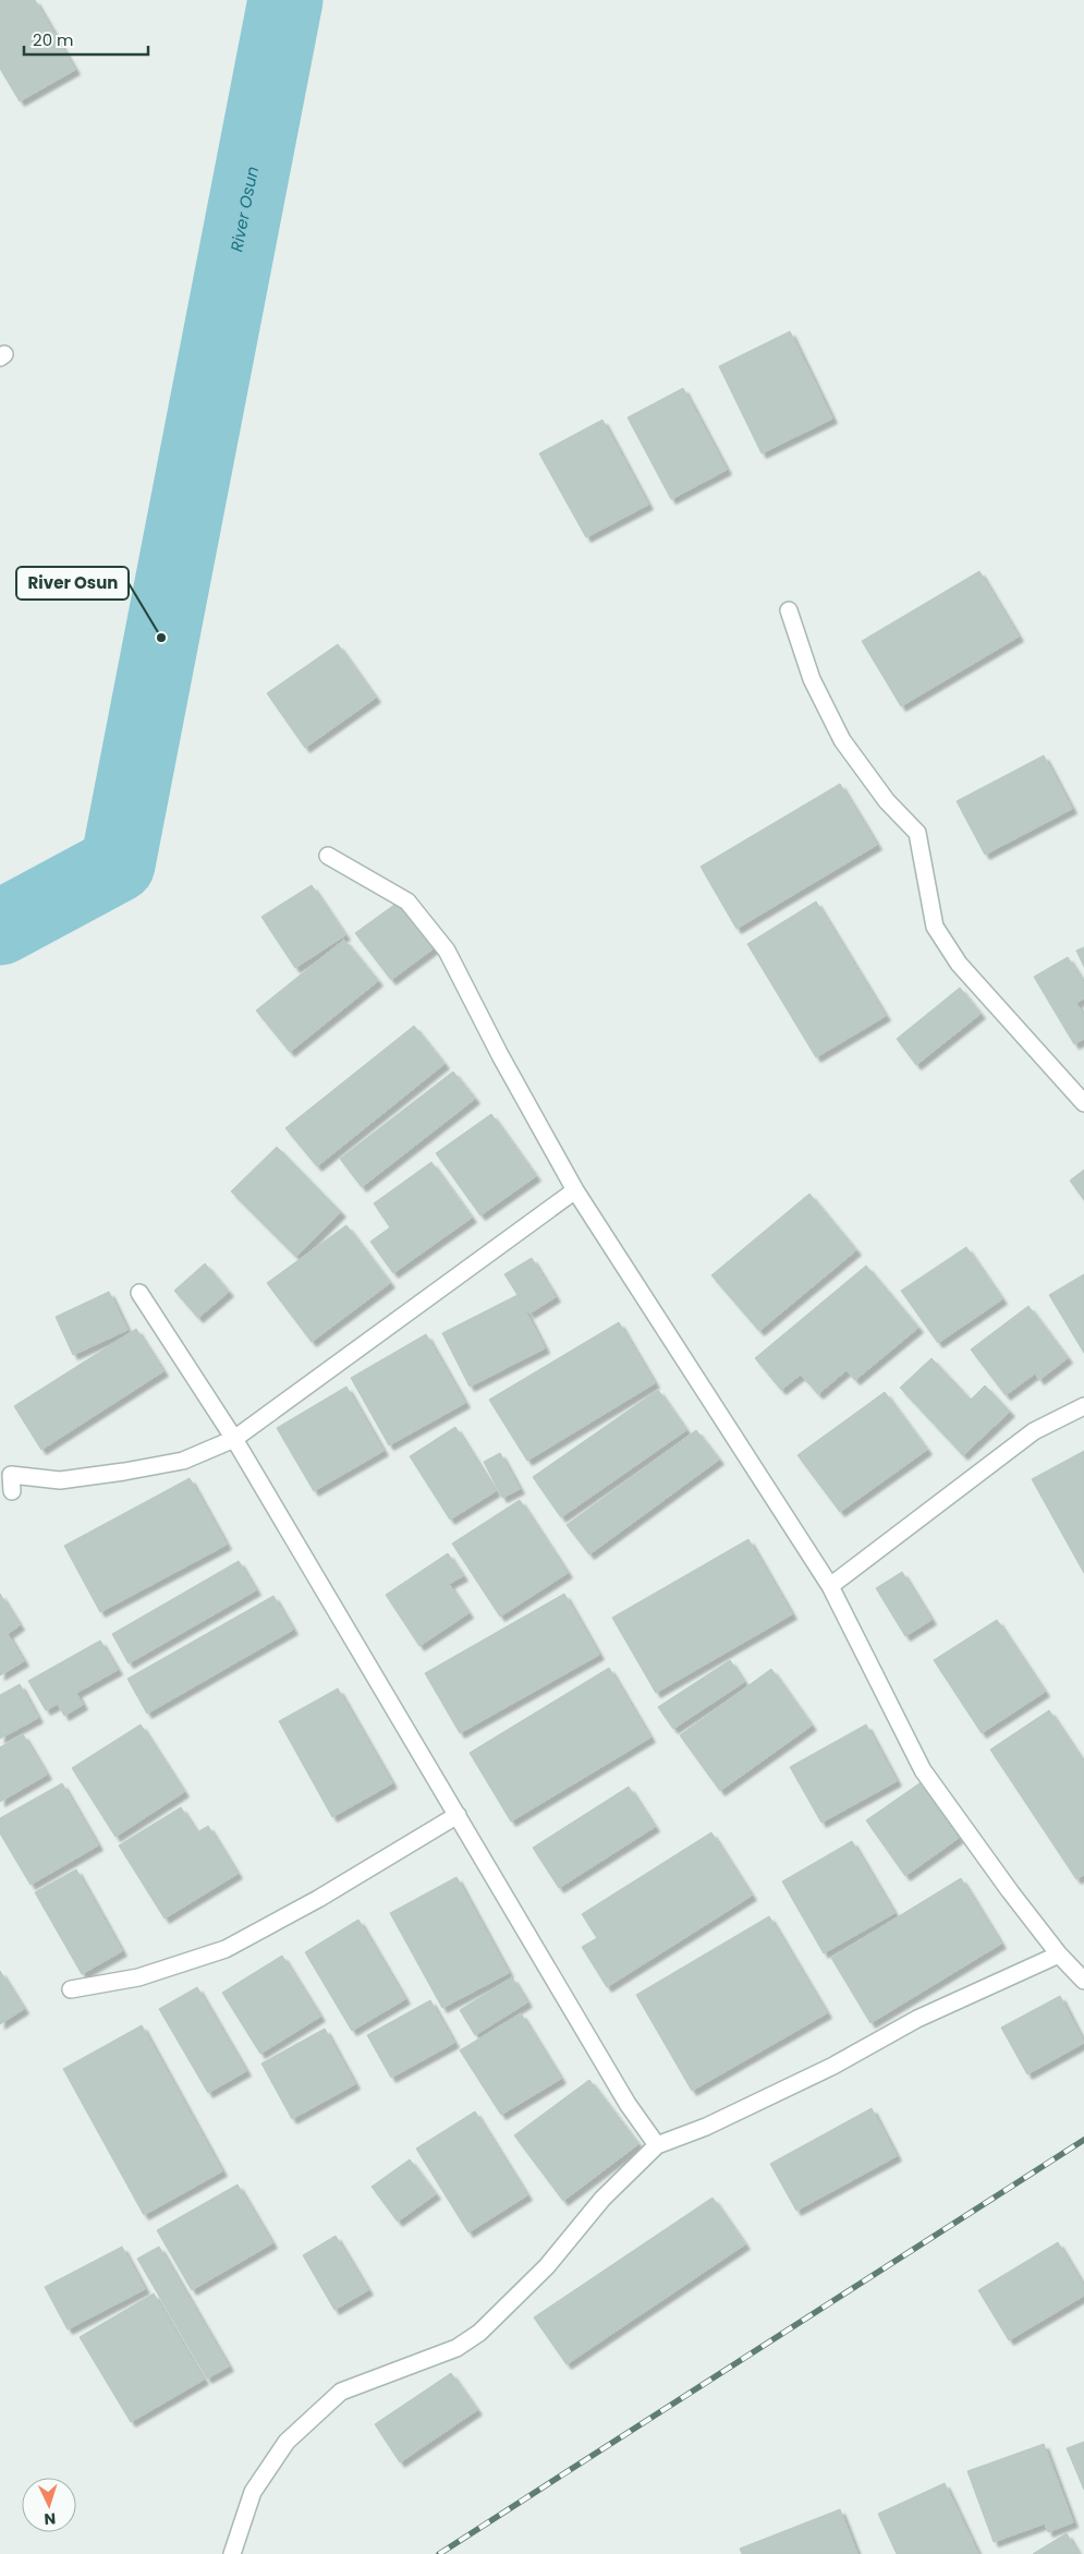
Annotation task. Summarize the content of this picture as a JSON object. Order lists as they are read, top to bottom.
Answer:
{
  "water": ["River Osun"],
  "places": ["River Osun"],
  "scale_bar": "20 m",
  "north": "bottom"
}
